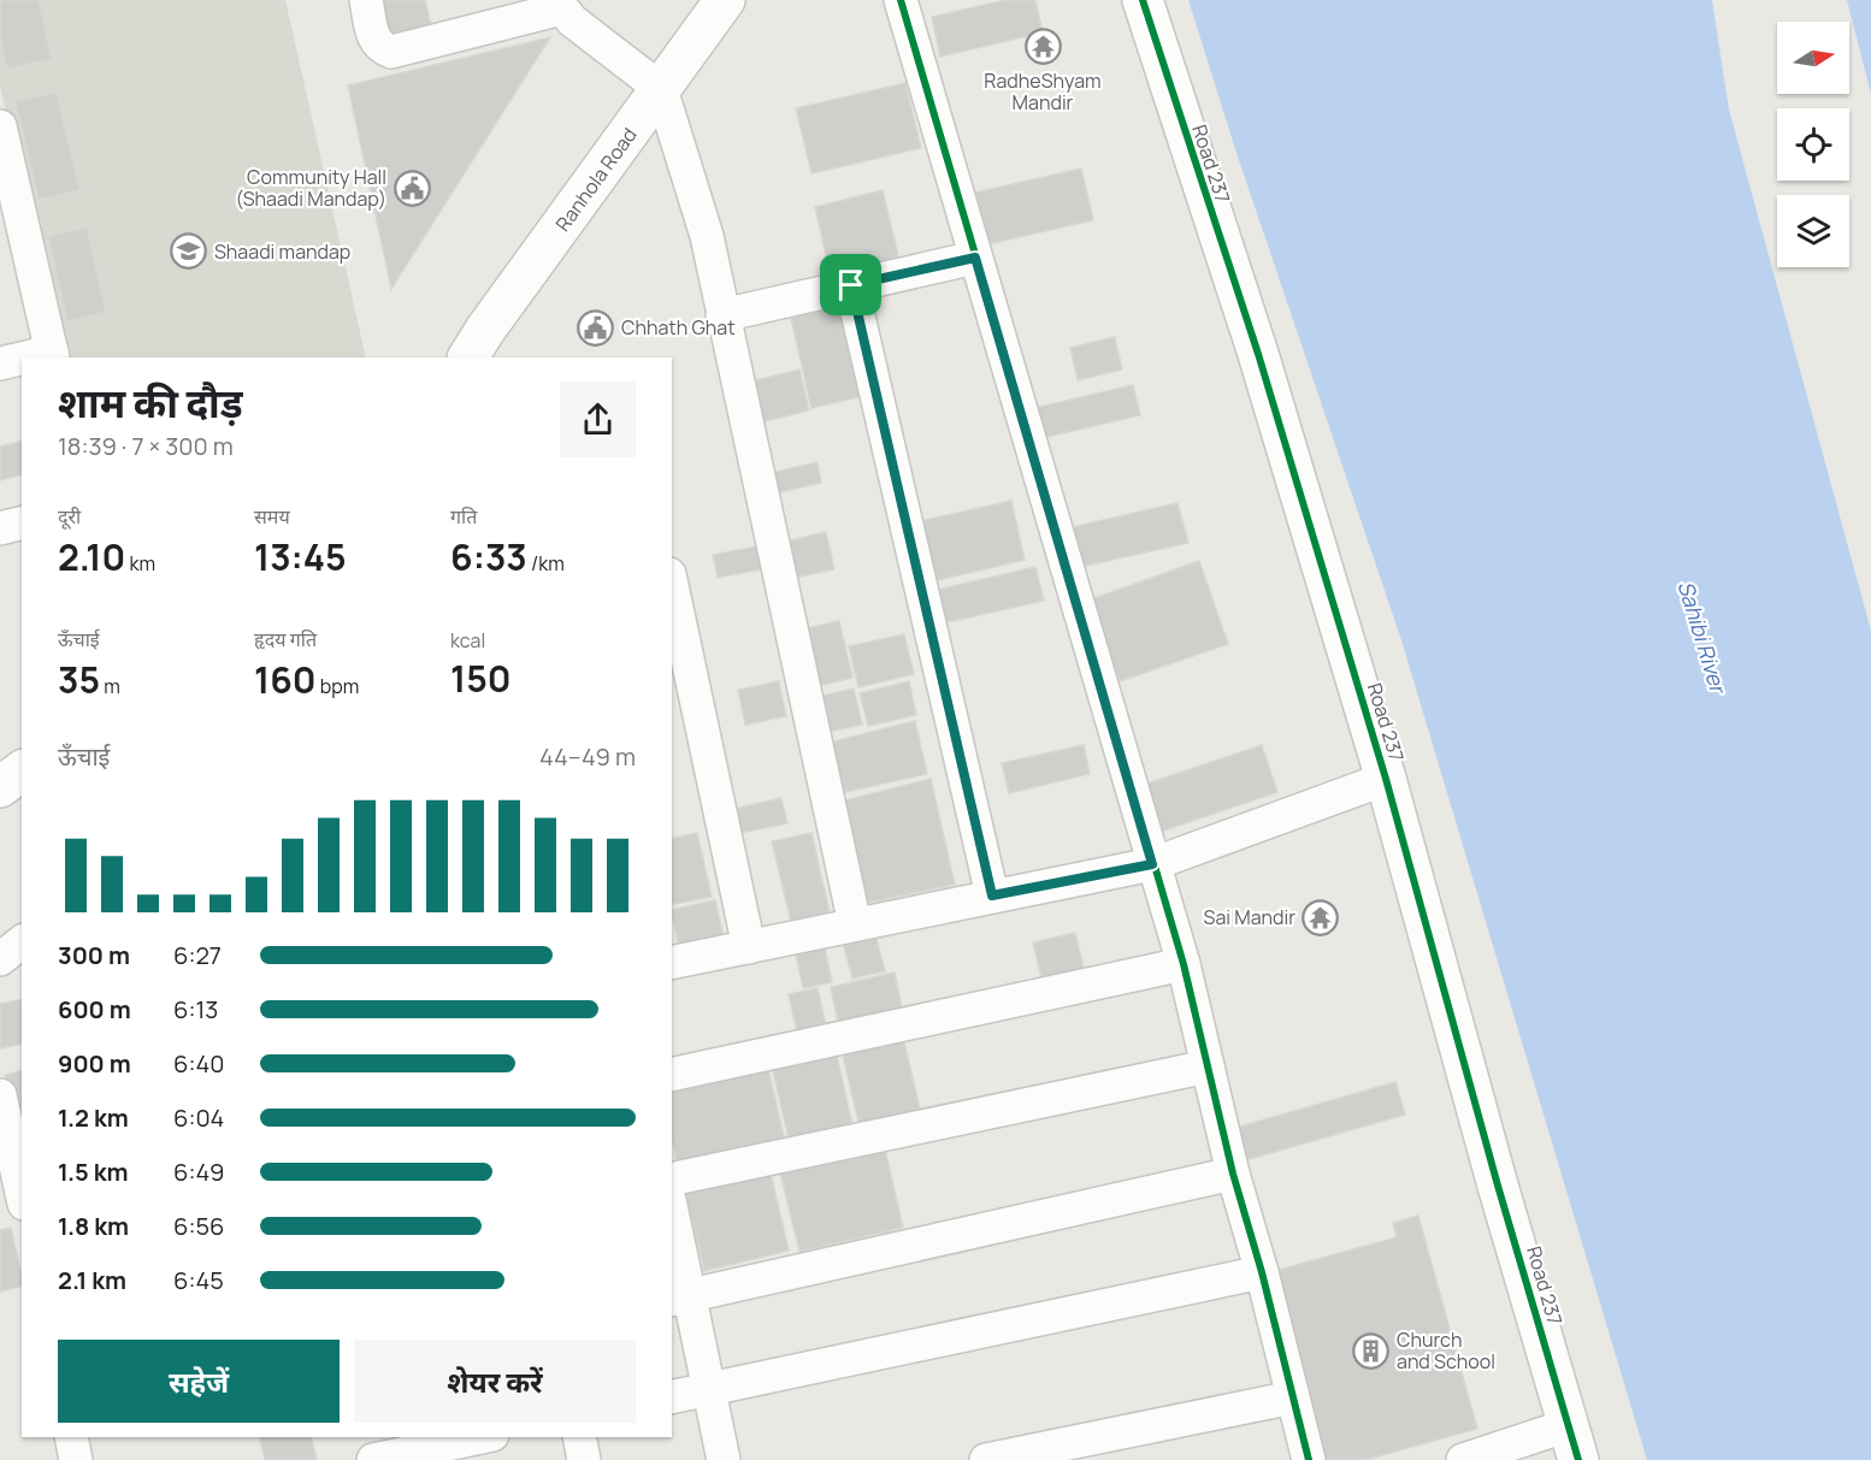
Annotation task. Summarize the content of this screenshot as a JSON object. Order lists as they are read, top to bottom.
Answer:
{
  "streets": {
    "street": ["Road 237", "Ranhola Road"]
  },
  "water": ["Sahibi River"],
  "places": {
    "temple": ["RadheShyam Mandir", "Sai Mandir"],
    "public building": ["Community Hall (Shaadi Mandap)", "Chhath Ghat"],
    "school or university": ["Shaadi mandap"],
    "building": ["Church and School"]
  },
  "north": "right",
  "page": {
    "heading": ["शाम की दौड़", "18:39 · 7 × 300 m"],
    "stats": [
      ["दूरी", "2.10 km"],
      ["समय", "13:45"],
      ["गति", "6:33 /km"],
      ["ऊँचाई", "35 m"],
      ["हृदय गति", "160 bpm"],
      ["kcal", "150"]
    ],
    "chart": ["ऊँचाई", "44–49 m"],
    "list": [
      {
        "name": "300 m",
        "note": "6:27"
      },
      {
        "name": "600 m",
        "note": "6:13"
      },
      {
        "name": "900 m",
        "note": "6:40"
      },
      {
        "name": "1.2 km",
        "note": "6:04"
      },
      {
        "name": "1.5 km",
        "note": "6:49"
      },
      {
        "name": "1.8 km",
        "note": "6:56"
      },
      {
        "name": "2.1 km",
        "note": "6:45"
      }
    ],
    "buttons": ["सहेजें", "शेयर करें"]
  }
}
